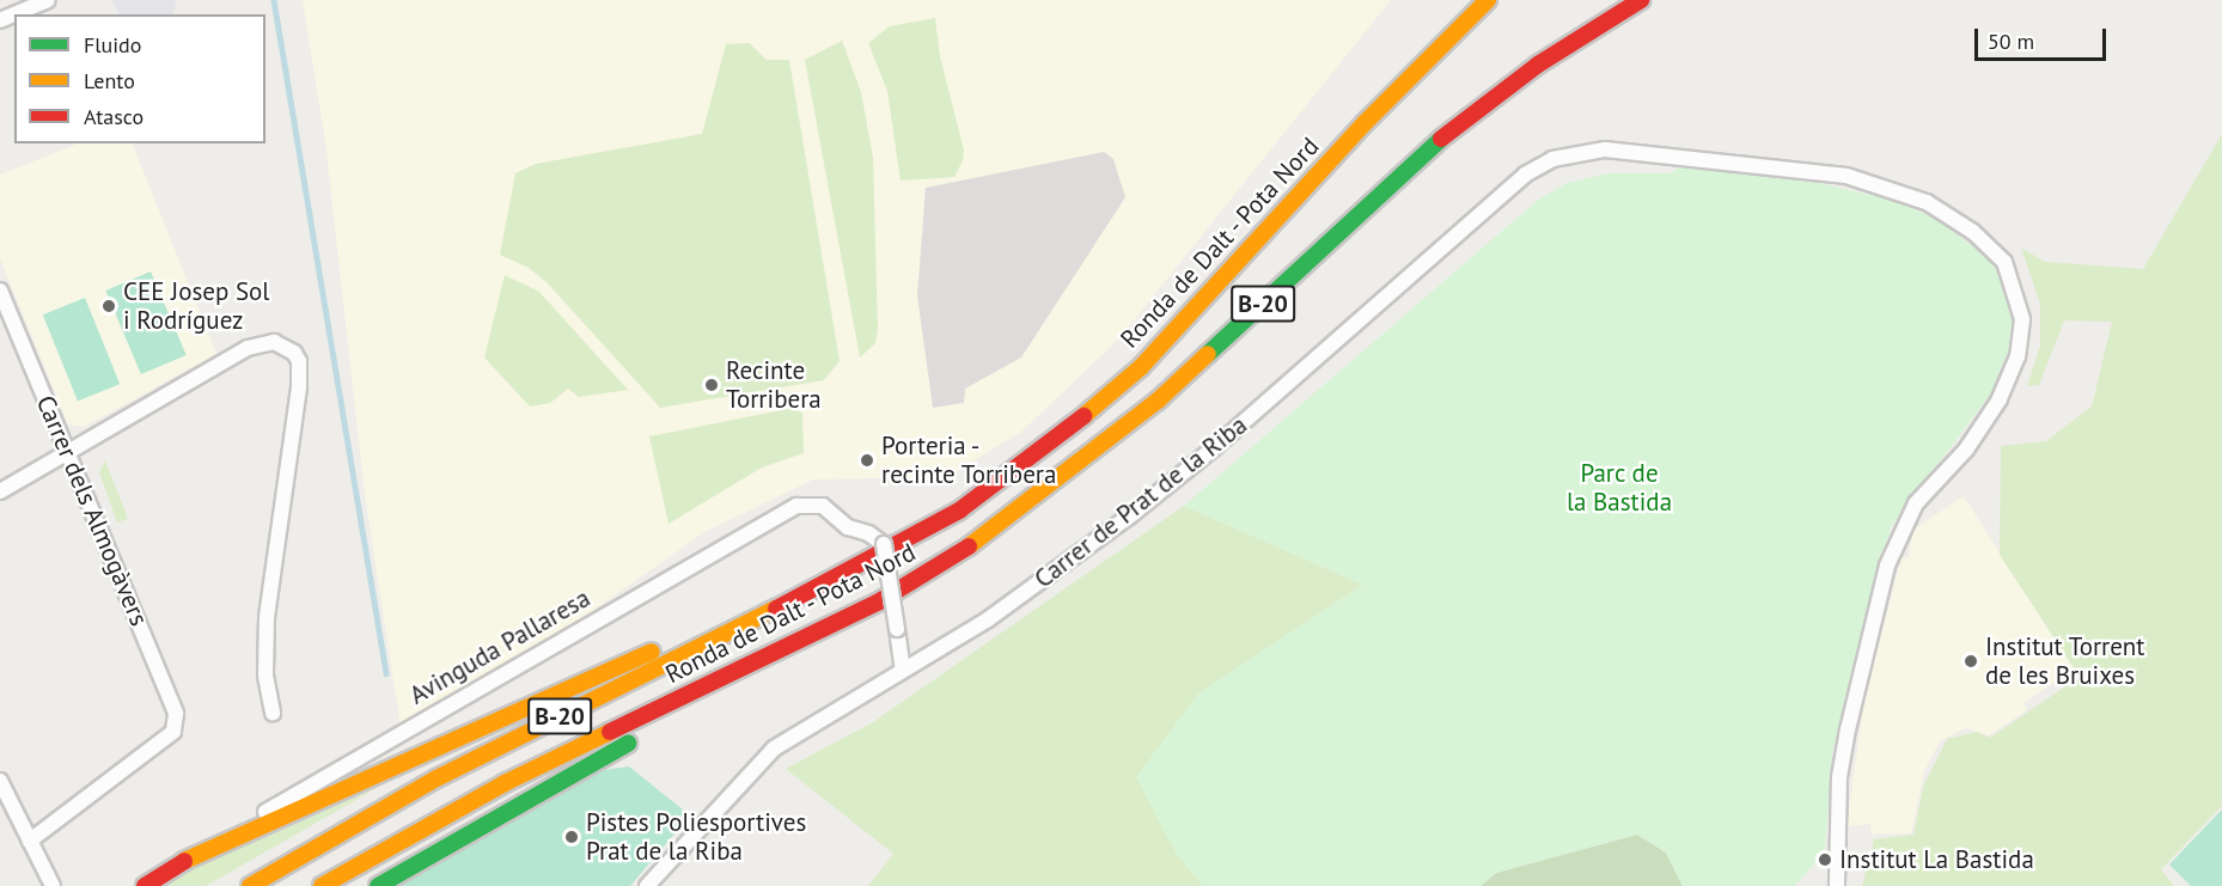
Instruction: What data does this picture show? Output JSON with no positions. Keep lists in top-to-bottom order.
{
  "streets": {
    "main road": ["Ronda de Dalt - Pota Nord", "B-20", "Avinguda Pallaresa"],
    "street": ["Carrer de Prat de la Riba", "Carrer dels Almogàvers"]
  },
  "crossings": [
    ["Ronda de Dalt - Pota Nord", "Avinguda Pallaresa"]
  ],
  "parks": ["Parc de la Bastida"],
  "places": [
    "CEE Josep Sol i Rodríguez",
    "Recinte Torribera",
    "Porteria - recinte Torribera",
    "Institut Torrent de les Bruixes",
    "Pistes Poliesportives Prat de la Riba",
    "Institut La Bastida"
  ],
  "legend": ["Fluido", "Lento", "Atasco"],
  "scale_bar": "50 m"
}
